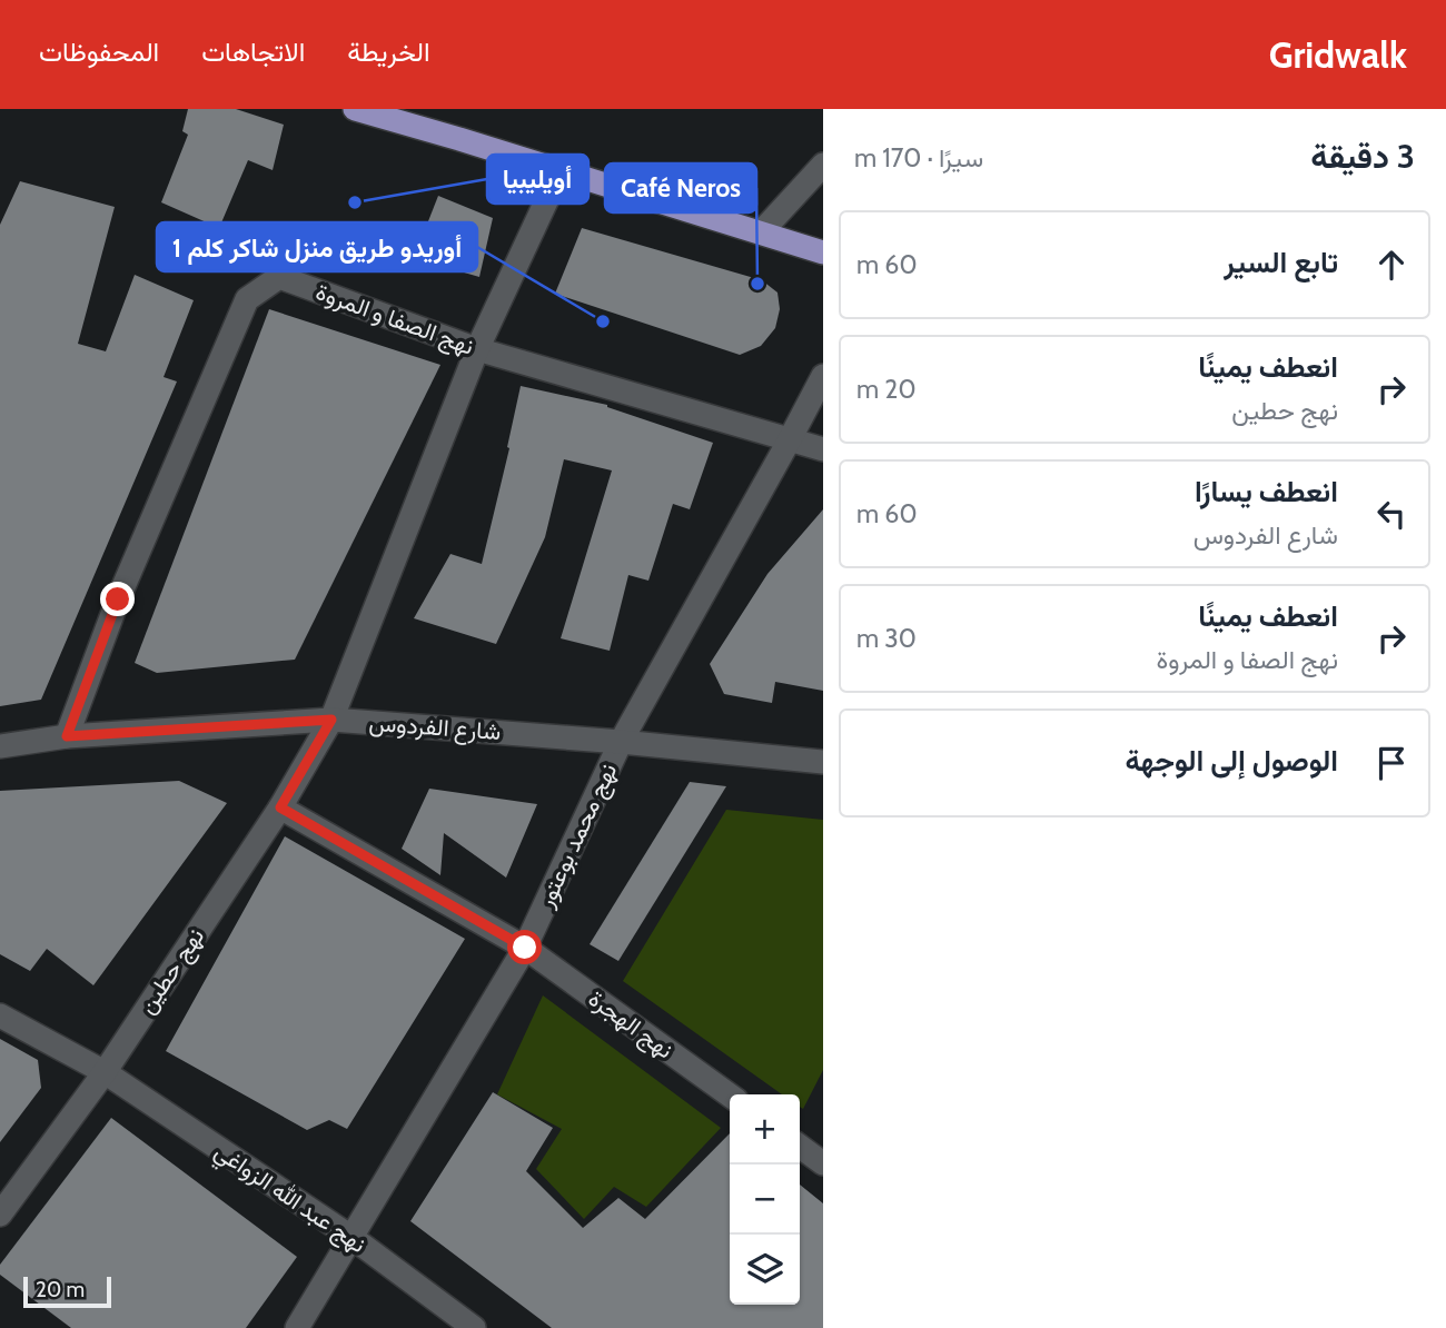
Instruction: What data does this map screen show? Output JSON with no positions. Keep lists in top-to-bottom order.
{
  "streets": {
    "street": [
      "نهج الصفا و المروة",
      "شارع الفردوس",
      "نهج محمد بوعتور",
      "نهج حطين",
      "نهج الهجرة",
      "نهج عبد الله الزواغي"
    ]
  },
  "crossings": [
    ["نهج الصفا و المروة", "شارع الفردوس"],
    ["نهج الصفا و المروة", "نهج محمد بوعتور"],
    ["نهج الصفا و المروة", "نهج حطين"],
    ["شارع الفردوس", "نهج محمد بوعتور"],
    ["شارع الفردوس", "نهج حطين"],
    ["نهج محمد بوعتور", "نهج الهجرة"],
    ["نهج محمد بوعتور", "نهج عبد الله الزواغي"],
    ["نهج حطين", "نهج الهجرة"],
    ["نهج حطين", "نهج عبد الله الزواغي"]
  ],
  "places": ["أويليبيا", "Café Neros", "أوريدو طريق منزل شاكر كلم 1"],
  "scale_bar": "20 m",
  "page": {
    "header": "Gridwalk",
    "nav": ["الخريطة", "الاتجاهات", "المحفوظات"],
    "heading": ["3 دقيقة", "سيرًا · 170 m"],
    "list": [
      ["تابع السير", "60 m"],
      ["انعطف يمينًا", "نهج حطين", "20 m"],
      ["انعطف يسارًا", "شارع الفردوس", "60 m"],
      ["انعطف يمينًا", "نهج الصفا و المروة", "30 m"],
      "الوصول إلى الوجهة"
    ],
    "map_buttons": ["+", "−"],
    "scale": "20 m"
  }
}
